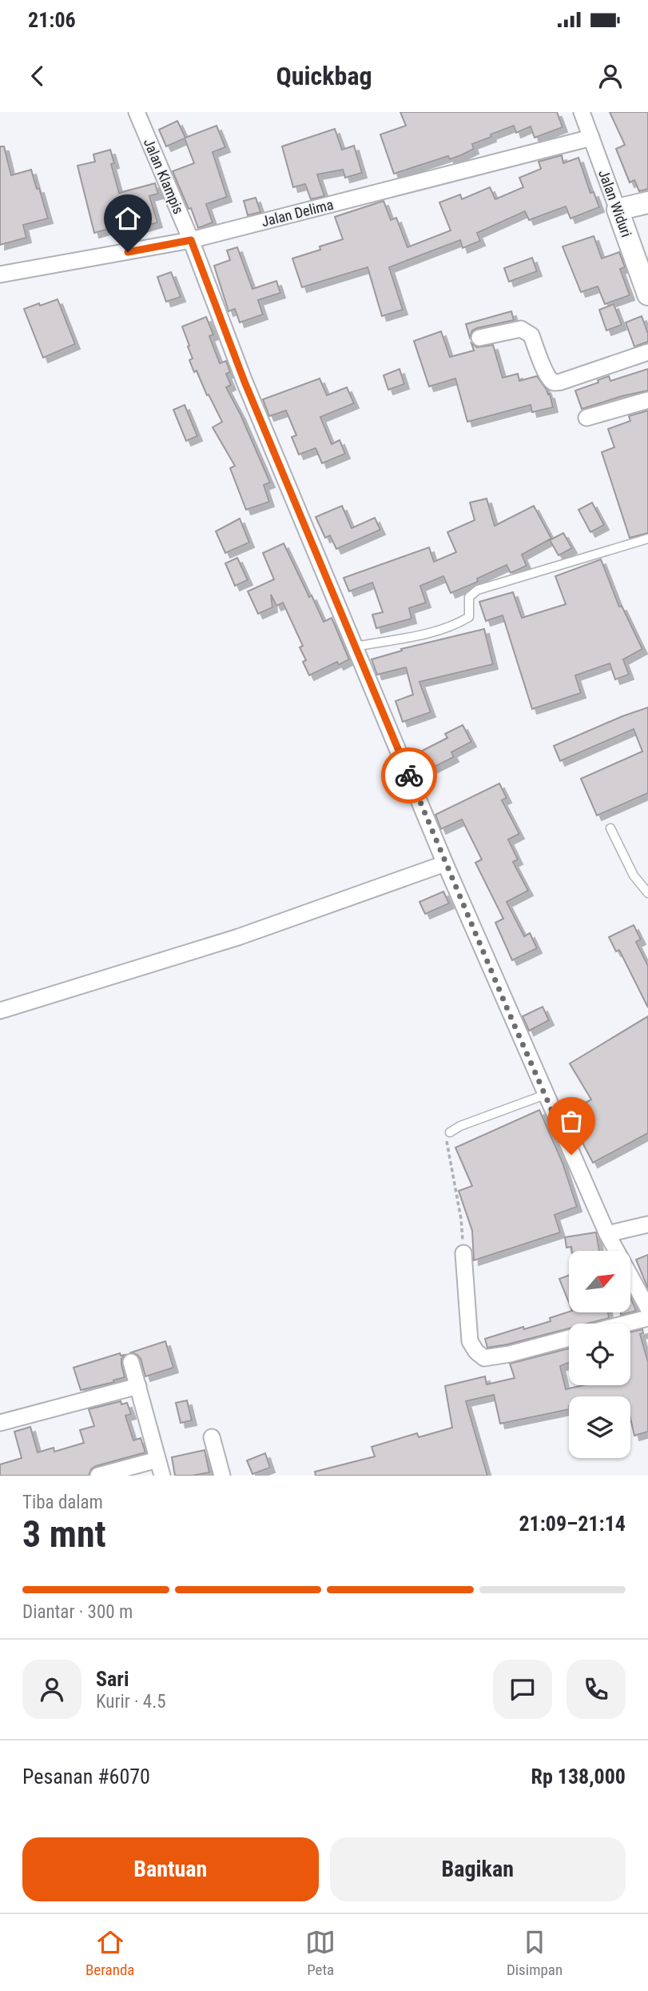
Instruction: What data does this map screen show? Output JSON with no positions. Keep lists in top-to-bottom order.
{
  "streets": {
    "main road": ["Jalan Widuri"],
    "street": ["Jalan Klampis", "Jalan Delima"]
  },
  "crossings": [
    ["Jalan Klampis", "Jalan Delima"],
    ["Jalan Widuri", "Jalan Delima"]
  ],
  "north": "top right",
  "page": {
    "status": "21:06",
    "header": "Quickbag",
    "heading": ["3 mnt", "Tiba dalam", "21:09–21:14"],
    "panel": [
      "Sari",
      "Kurir · 4.5",
      "Pesanan #6070",
      "Rp 138,000"
    ],
    "bar": "Diantar · 300 m",
    "buttons": ["Bantuan", "Bagikan"],
    "tabs": ["Beranda", "Peta", "Disimpan"]
  }
}
